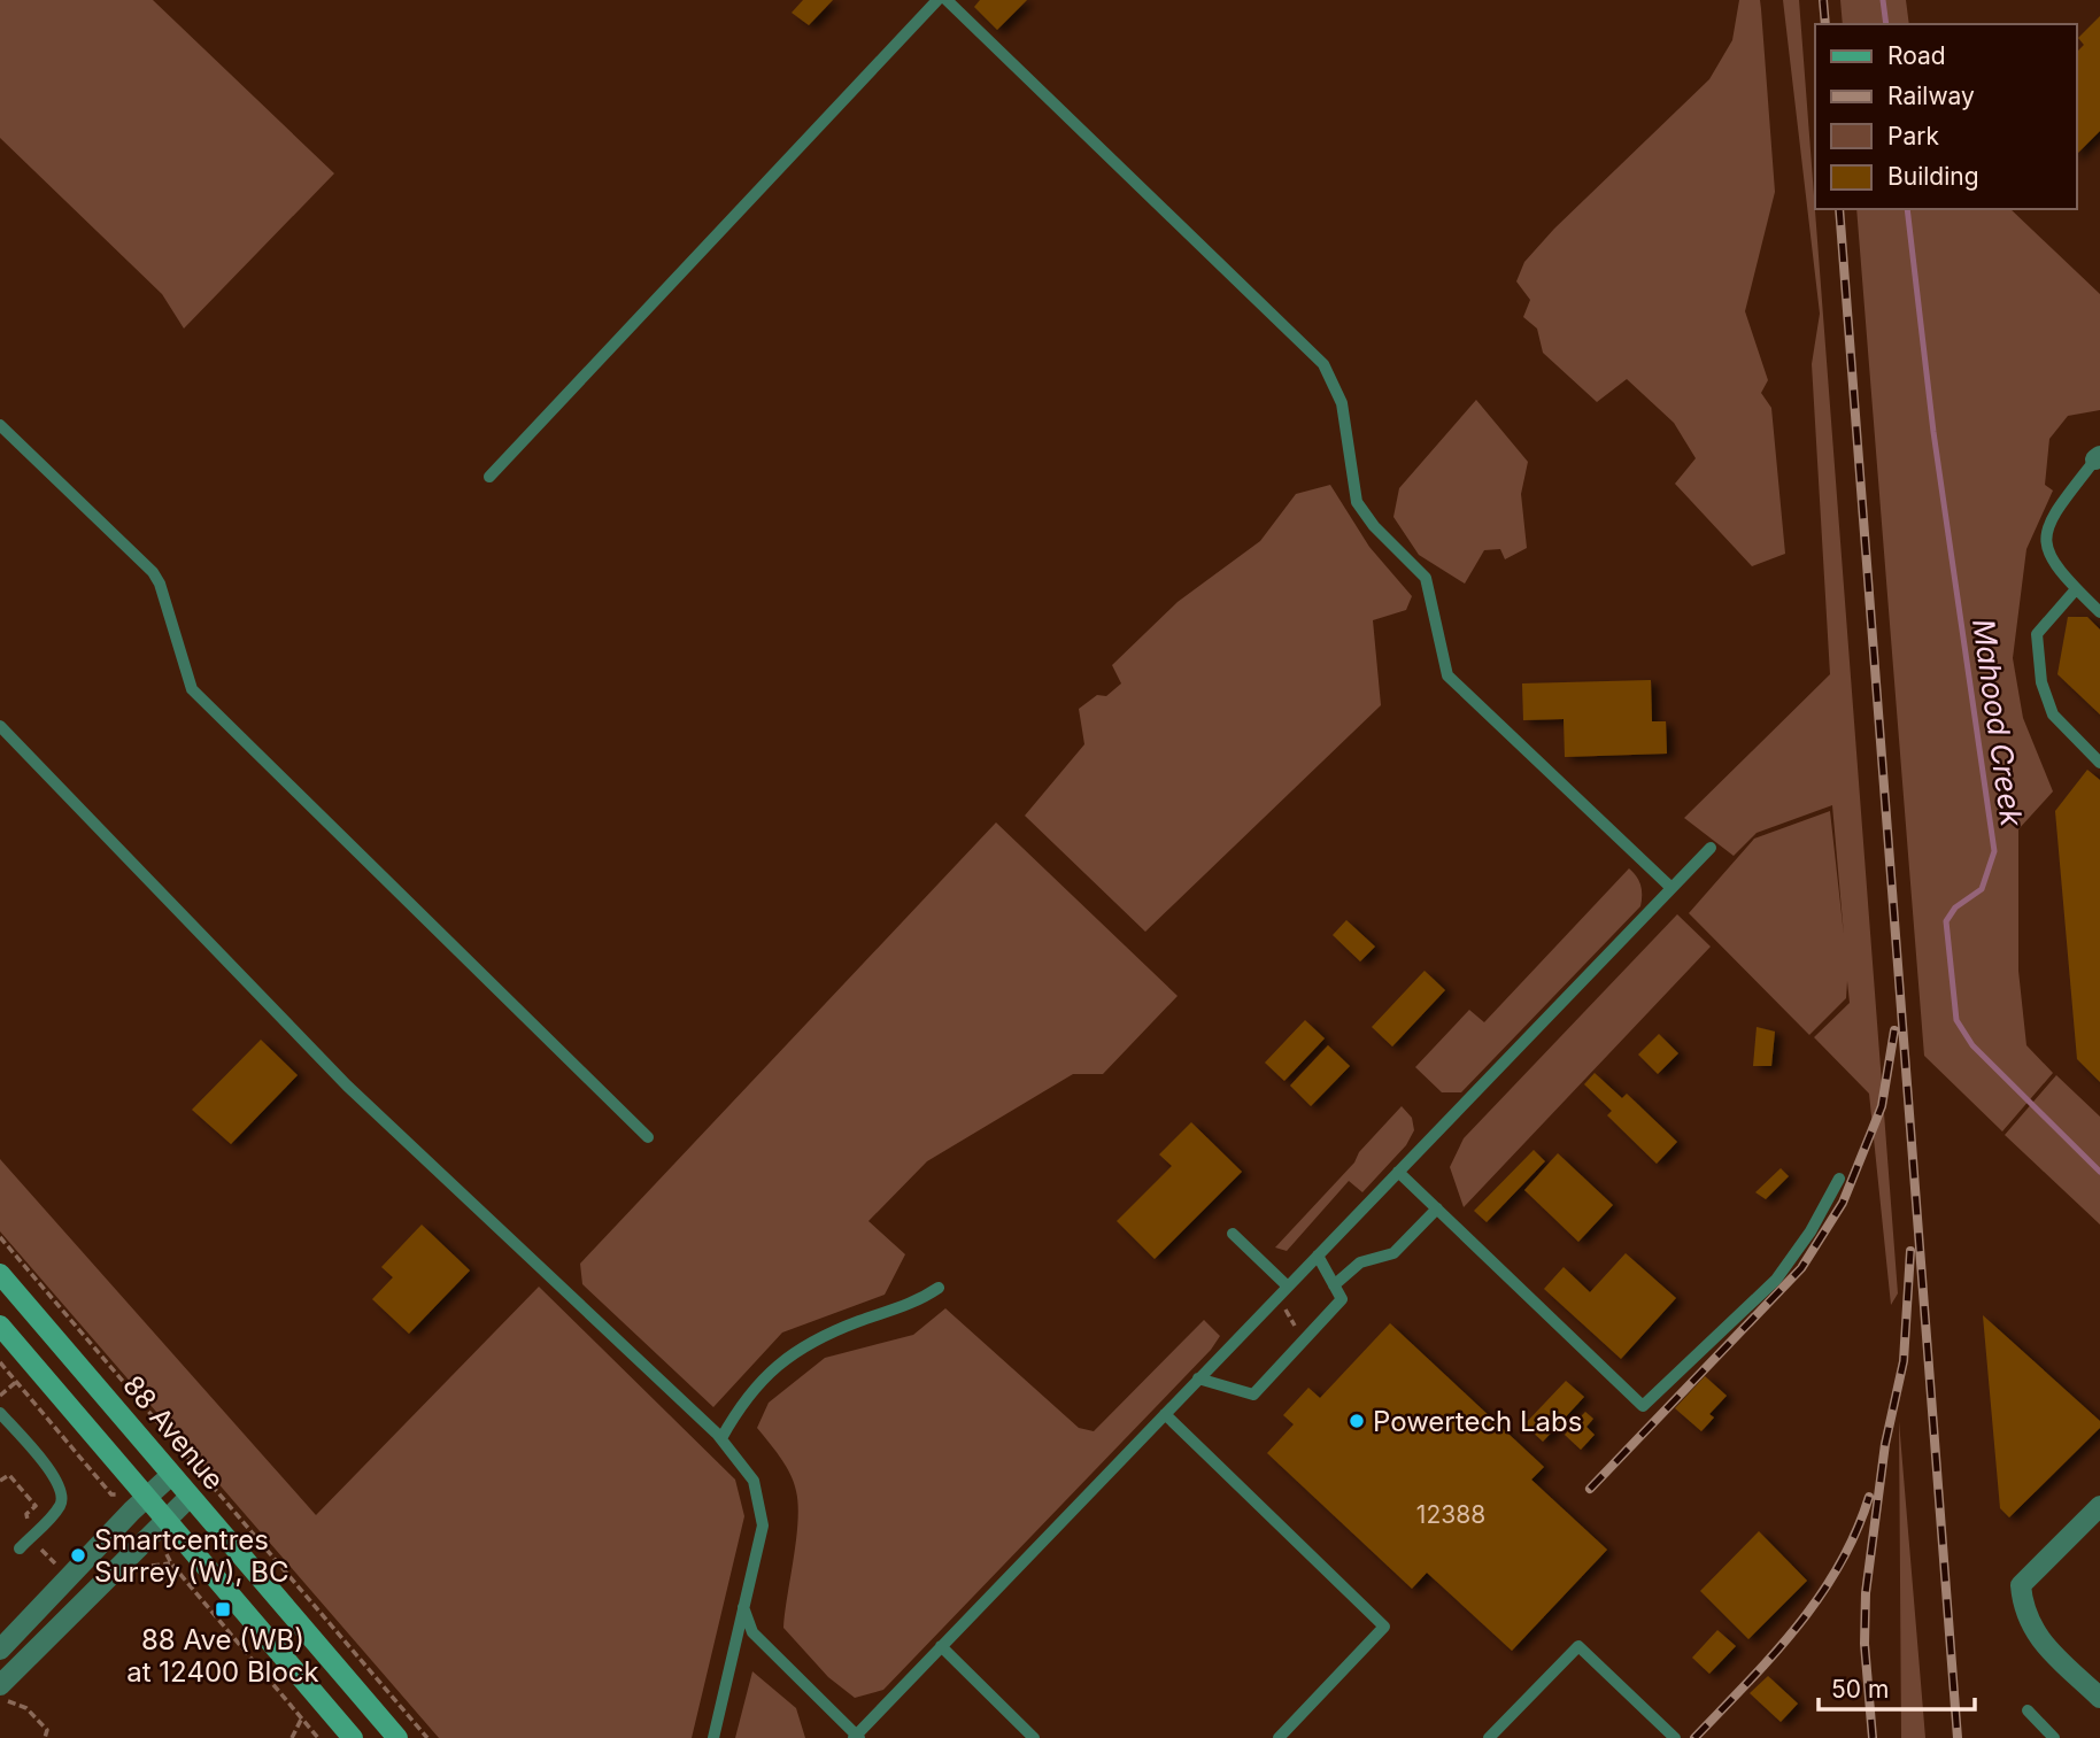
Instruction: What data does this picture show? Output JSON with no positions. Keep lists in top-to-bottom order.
{
  "streets": {
    "main road": ["88 Avenue"]
  },
  "water": ["Mahood Creek"],
  "places": {
    "other": ["Powertech Labs", "Smartcentres Surrey (W), BC"],
    "transit": ["88 Ave (WB) at 12400 Block"]
  },
  "house_numbers": ["12388"],
  "legend": [
    "Road",
    "Railway",
    "Park",
    "Building"
  ],
  "scale_bar": "50 m"
}
